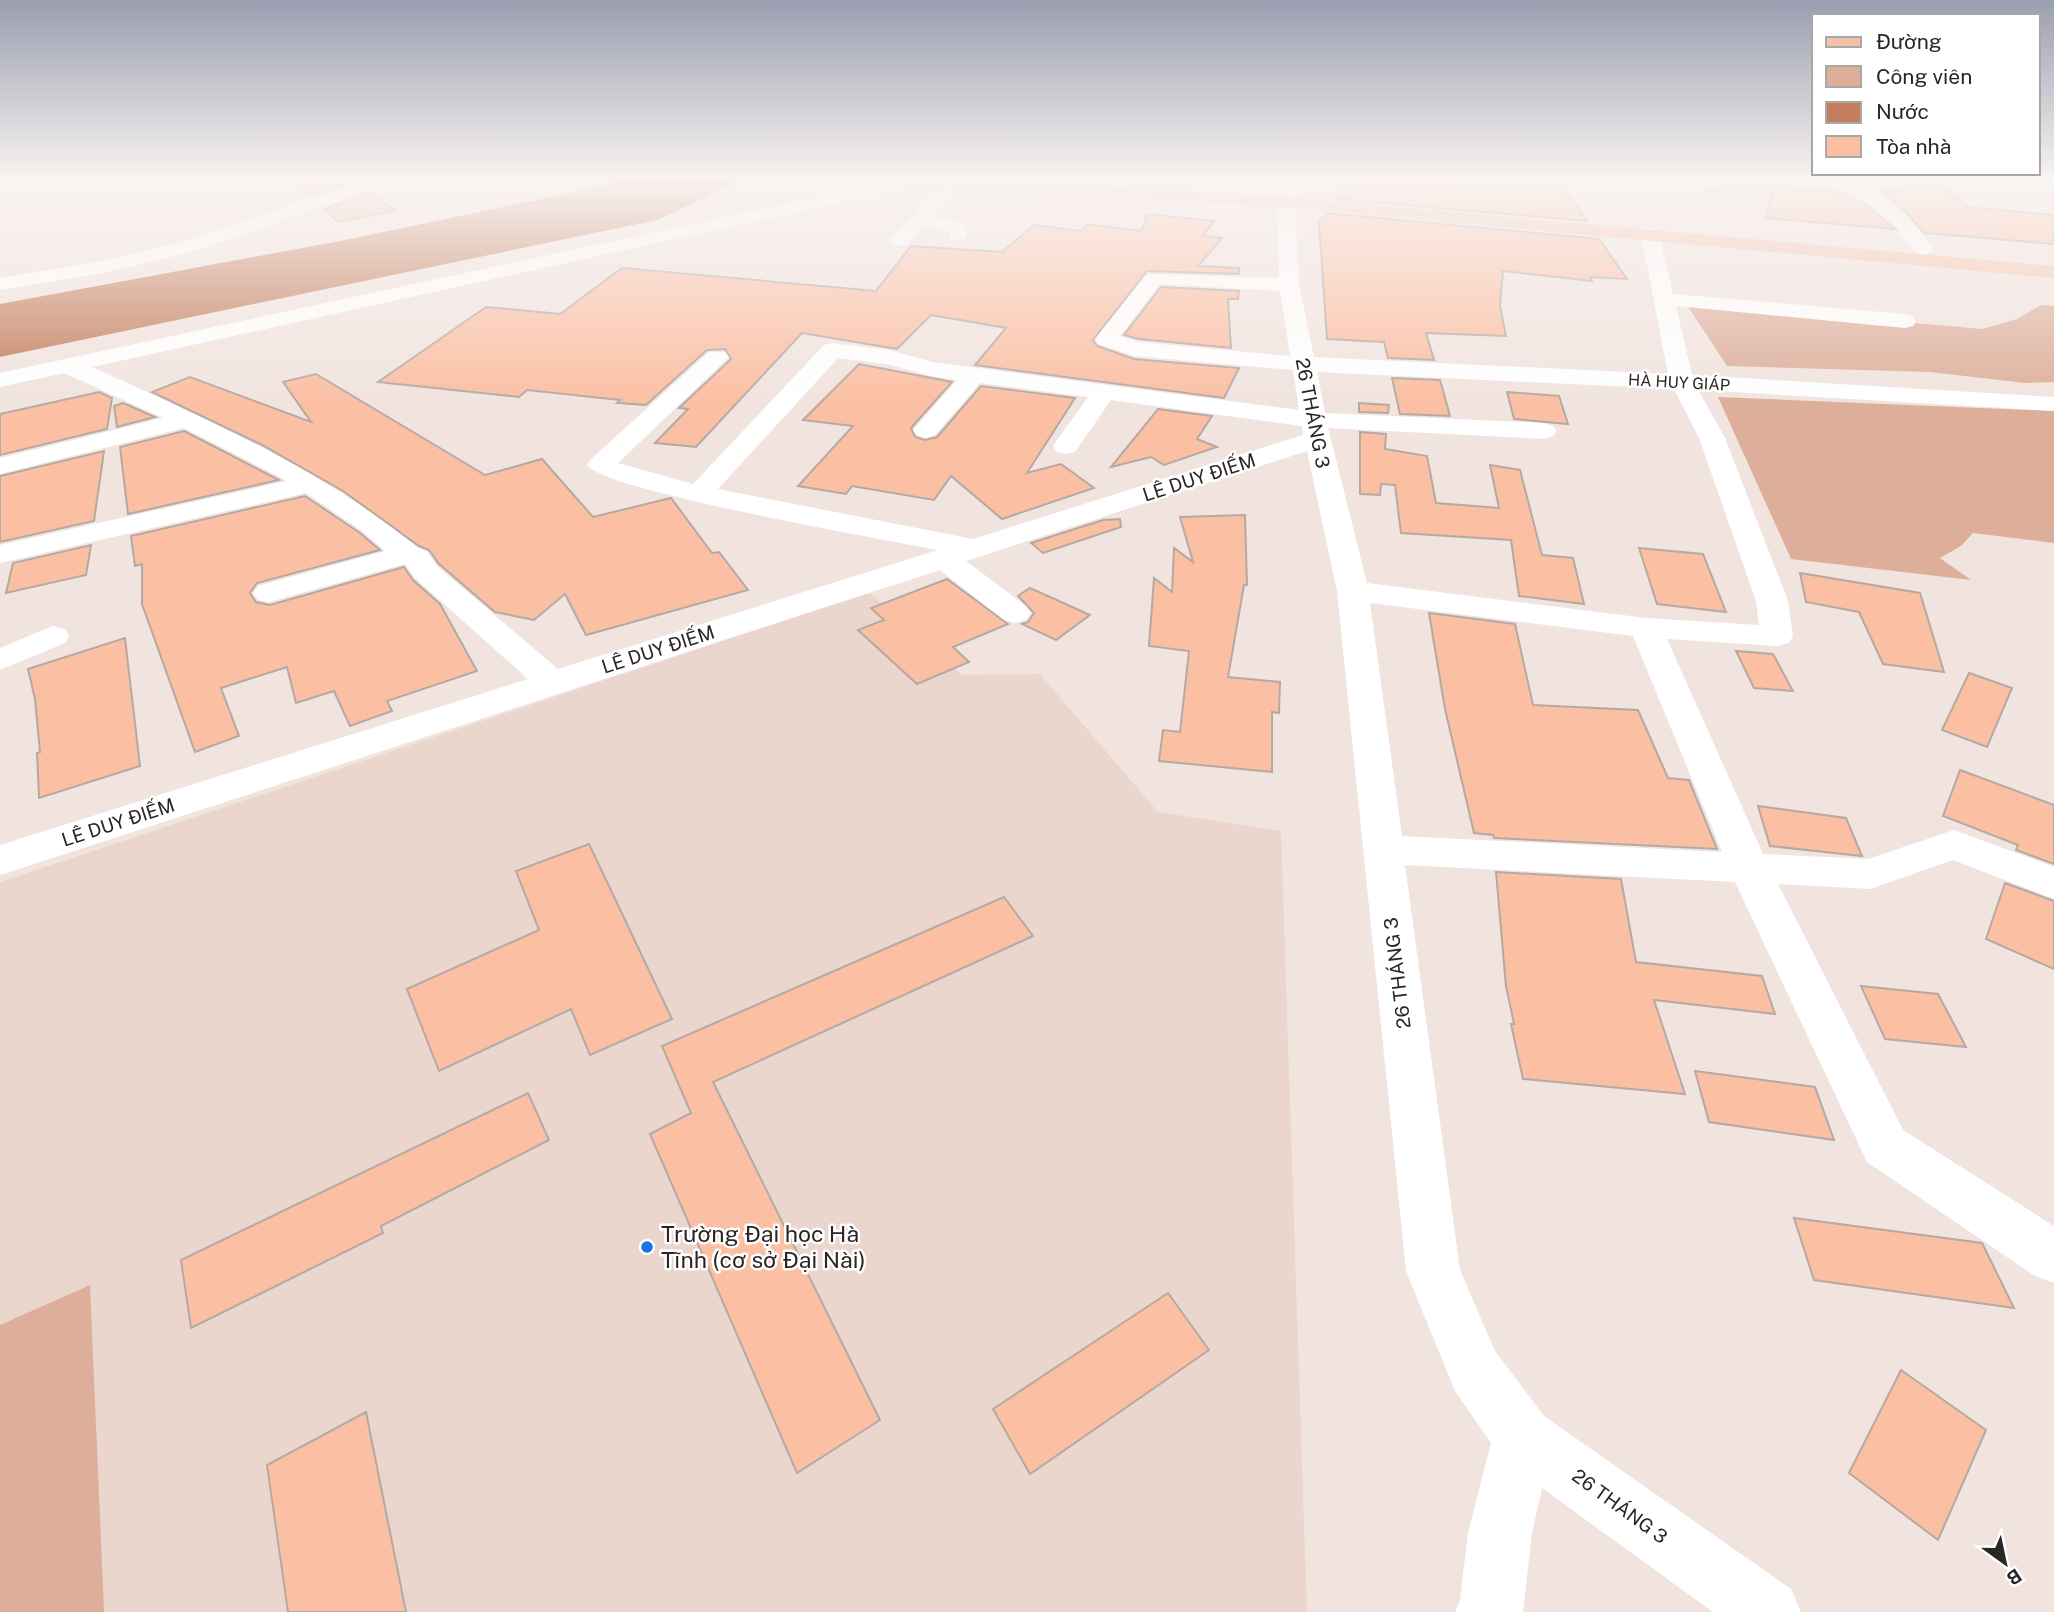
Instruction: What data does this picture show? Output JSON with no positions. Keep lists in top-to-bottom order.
{
  "streets": {
    "street": ["HÀ HUY GIÁP", "26 THÁNG 3", "LÊ DUY ĐIẾM"]
  },
  "crossings": [
    ["HÀ HUY GIÁP", "26 THÁNG 3"],
    ["26 THÁNG 3", "LÊ DUY ĐIẾM"]
  ],
  "places": ["Trường Đại học Hà Tĩnh (cơ sở Đại Nài)"],
  "legend": [
    "Đường",
    "Công viên",
    "Nước",
    "Tòa nhà"
  ],
  "north": "bottom right"
}
